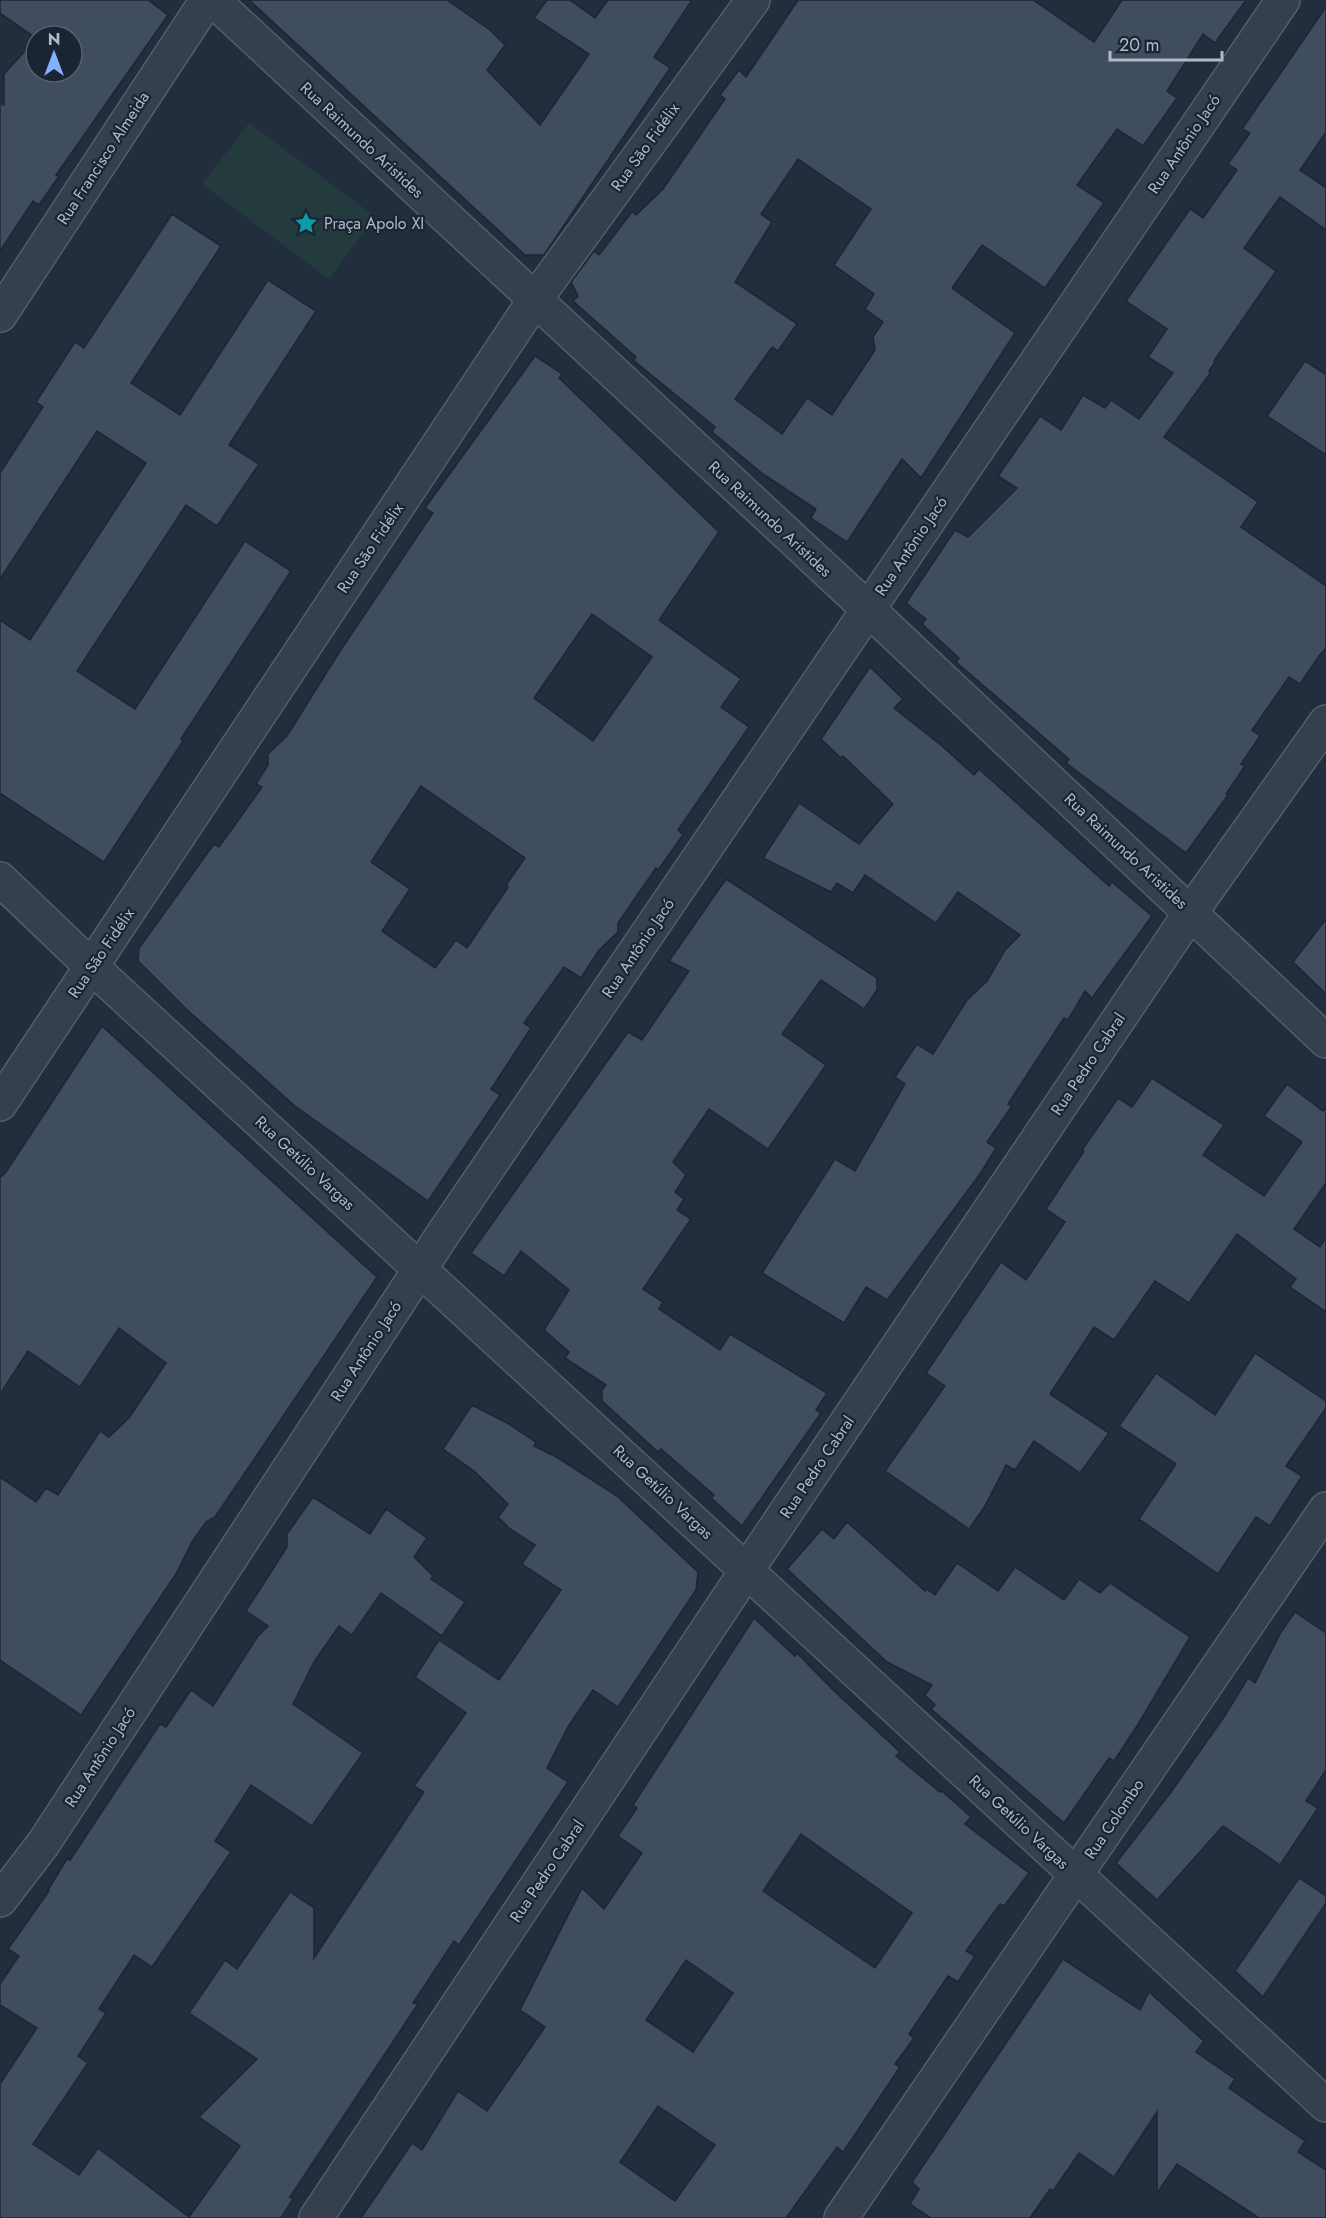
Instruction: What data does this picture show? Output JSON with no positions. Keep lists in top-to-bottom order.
{
  "streets": {
    "street": [
      "Rua Raimundo Aristides",
      "Rua Antônio Jacó",
      "Rua São Fidélix",
      "Rua Francisco Almeida",
      "Rua Pedro Cabral",
      "Rua Getúlio Vargas",
      "Rua Colombo"
    ]
  },
  "crossings": [
    ["Rua Raimundo Aristides", "Rua Antônio Jacó"],
    ["Rua Raimundo Aristides", "Rua São Fidélix"],
    ["Rua Raimundo Aristides", "Rua Pedro Cabral"],
    ["Rua Antônio Jacó", "Rua Getúlio Vargas"],
    ["Rua São Fidélix", "Rua Getúlio Vargas"],
    ["Rua Pedro Cabral", "Rua Getúlio Vargas"],
    ["Rua Getúlio Vargas", "Rua Colombo"]
  ],
  "places": {
    "place": ["Praça Apolo XI"]
  },
  "scale_bar": "20 m",
  "north": "top"
}
